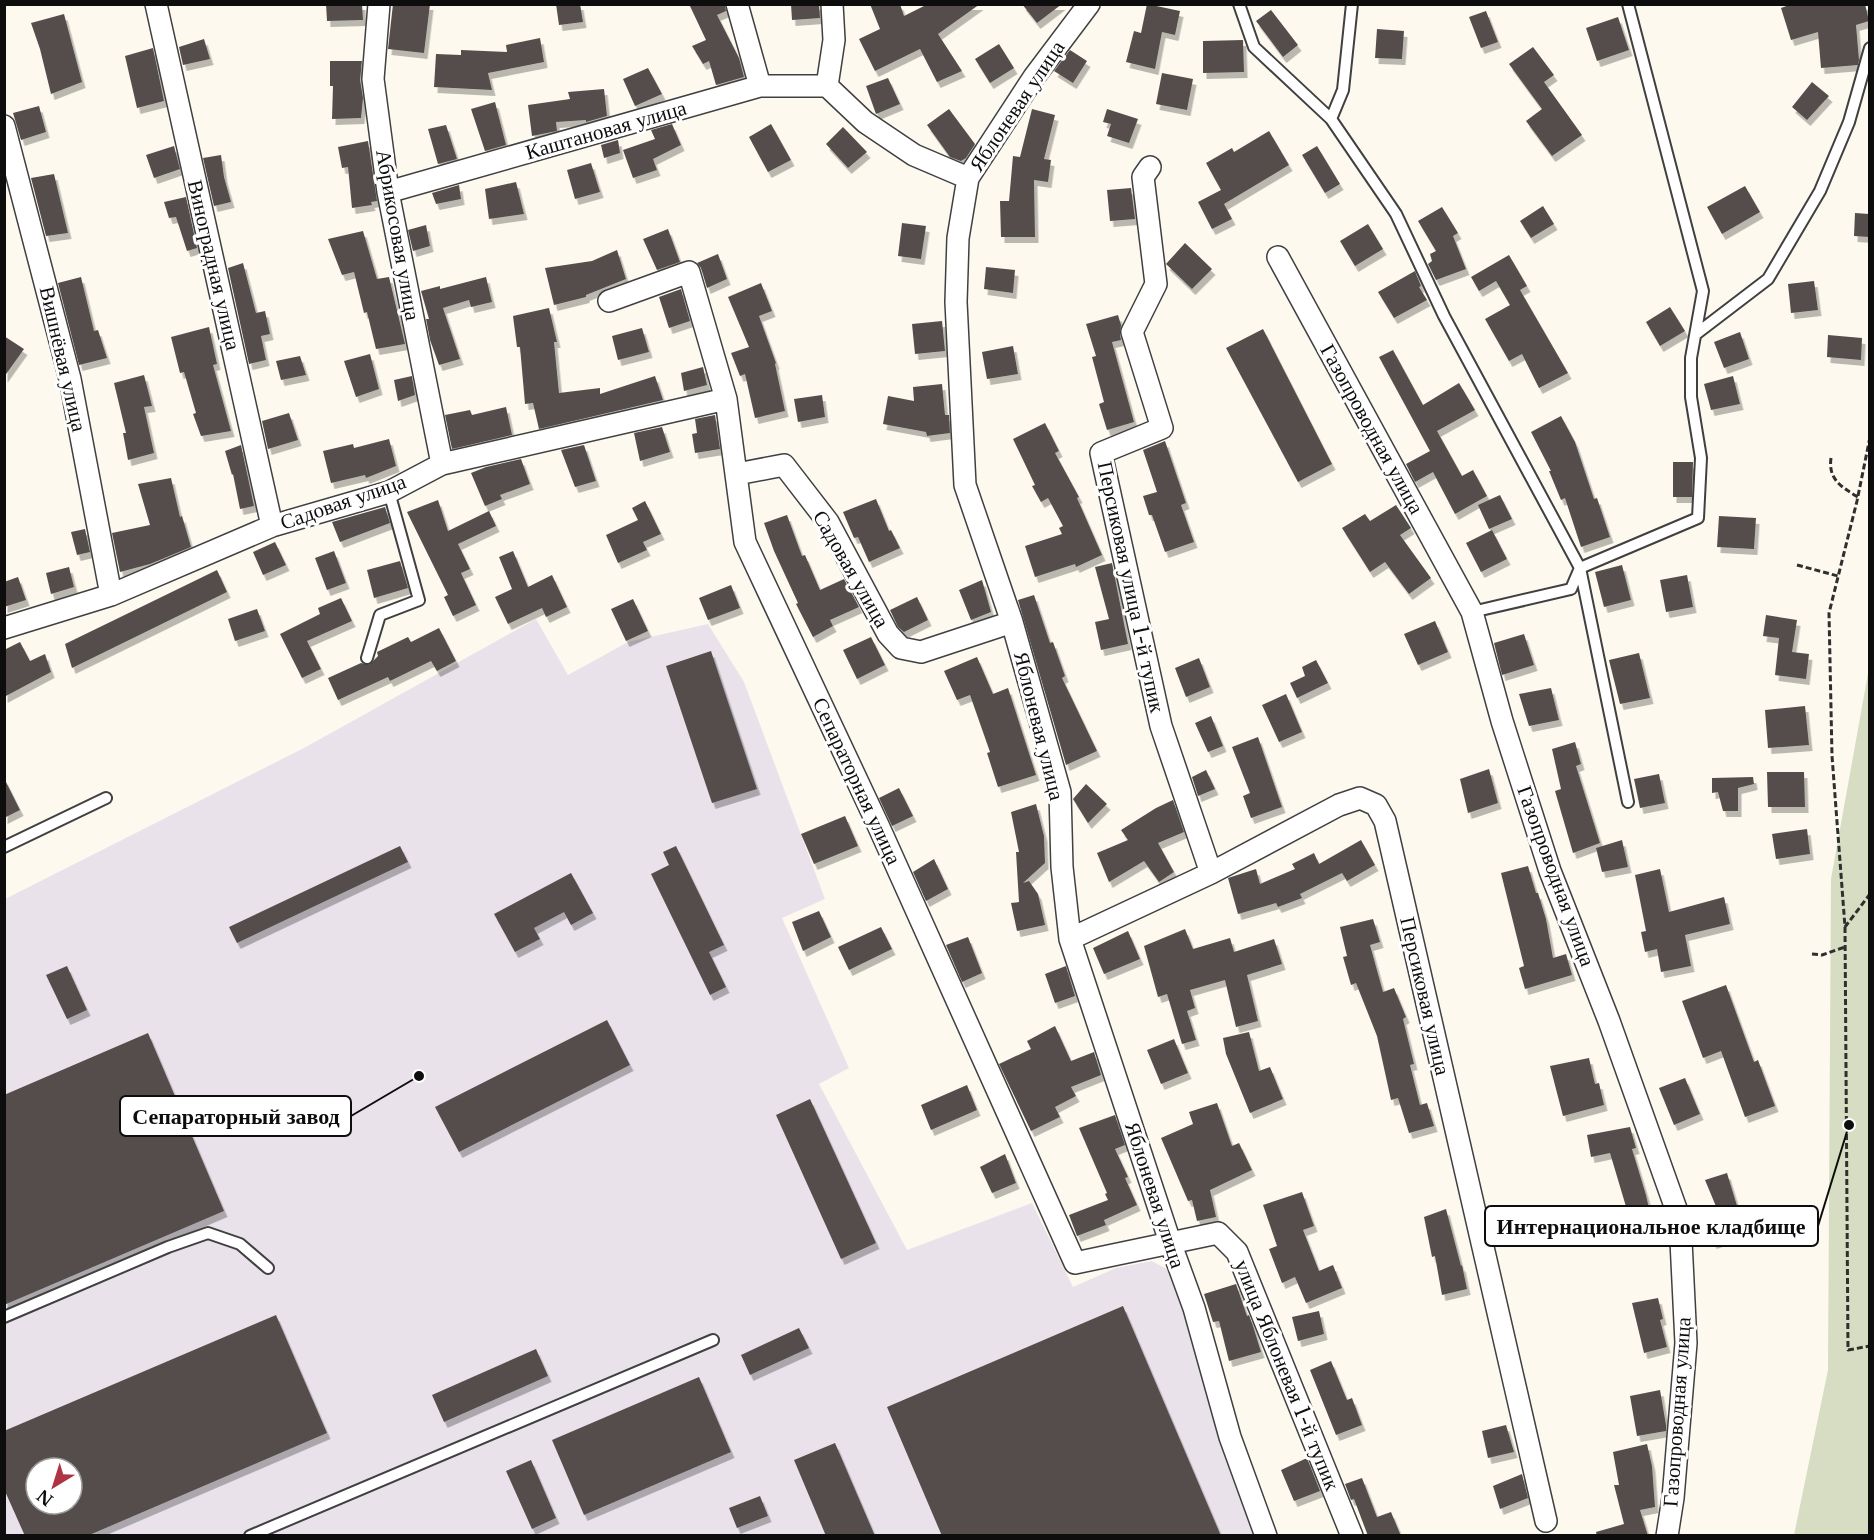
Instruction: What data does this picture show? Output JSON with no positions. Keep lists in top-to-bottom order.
{
  "streets": {
    "street": [
      "Яблоневая улица",
      "Каштановая улица",
      "Абрикосовая улица",
      "Виноградная улица",
      "Вишнёвая улица",
      "Газопроводная улица",
      "Садовая улица",
      "Персиковая улица 1-й тупик",
      "Сепараторная улица",
      "Персиковая улица",
      "улица Яблоневая 1-й тупик"
    ]
  },
  "crossings": [
    ["Яблоневая улица", "Садовая улица"],
    ["Яблоневая улица", "Сепараторная улица"],
    ["Яблоневая улица", "Персиковая улица"],
    ["Яблоневая улица", "улица Яблоневая 1-й тупик"],
    ["Каштановая улица", "Абрикосовая улица"],
    ["Абрикосовая улица", "Садовая улица"],
    ["Виноградная улица", "Садовая улица"],
    ["Вишнёвая улица", "Садовая улица"],
    ["Садовая улица", "Сепараторная улица"],
    ["Персиковая улица 1-й тупик", "Персиковая улица"],
    ["Сепараторная улица", "улица Яблоневая 1-й тупик"]
  ],
  "places": ["Сепараторный завод", "Интернациональное кладбище"],
  "north": "bottom left"
}
